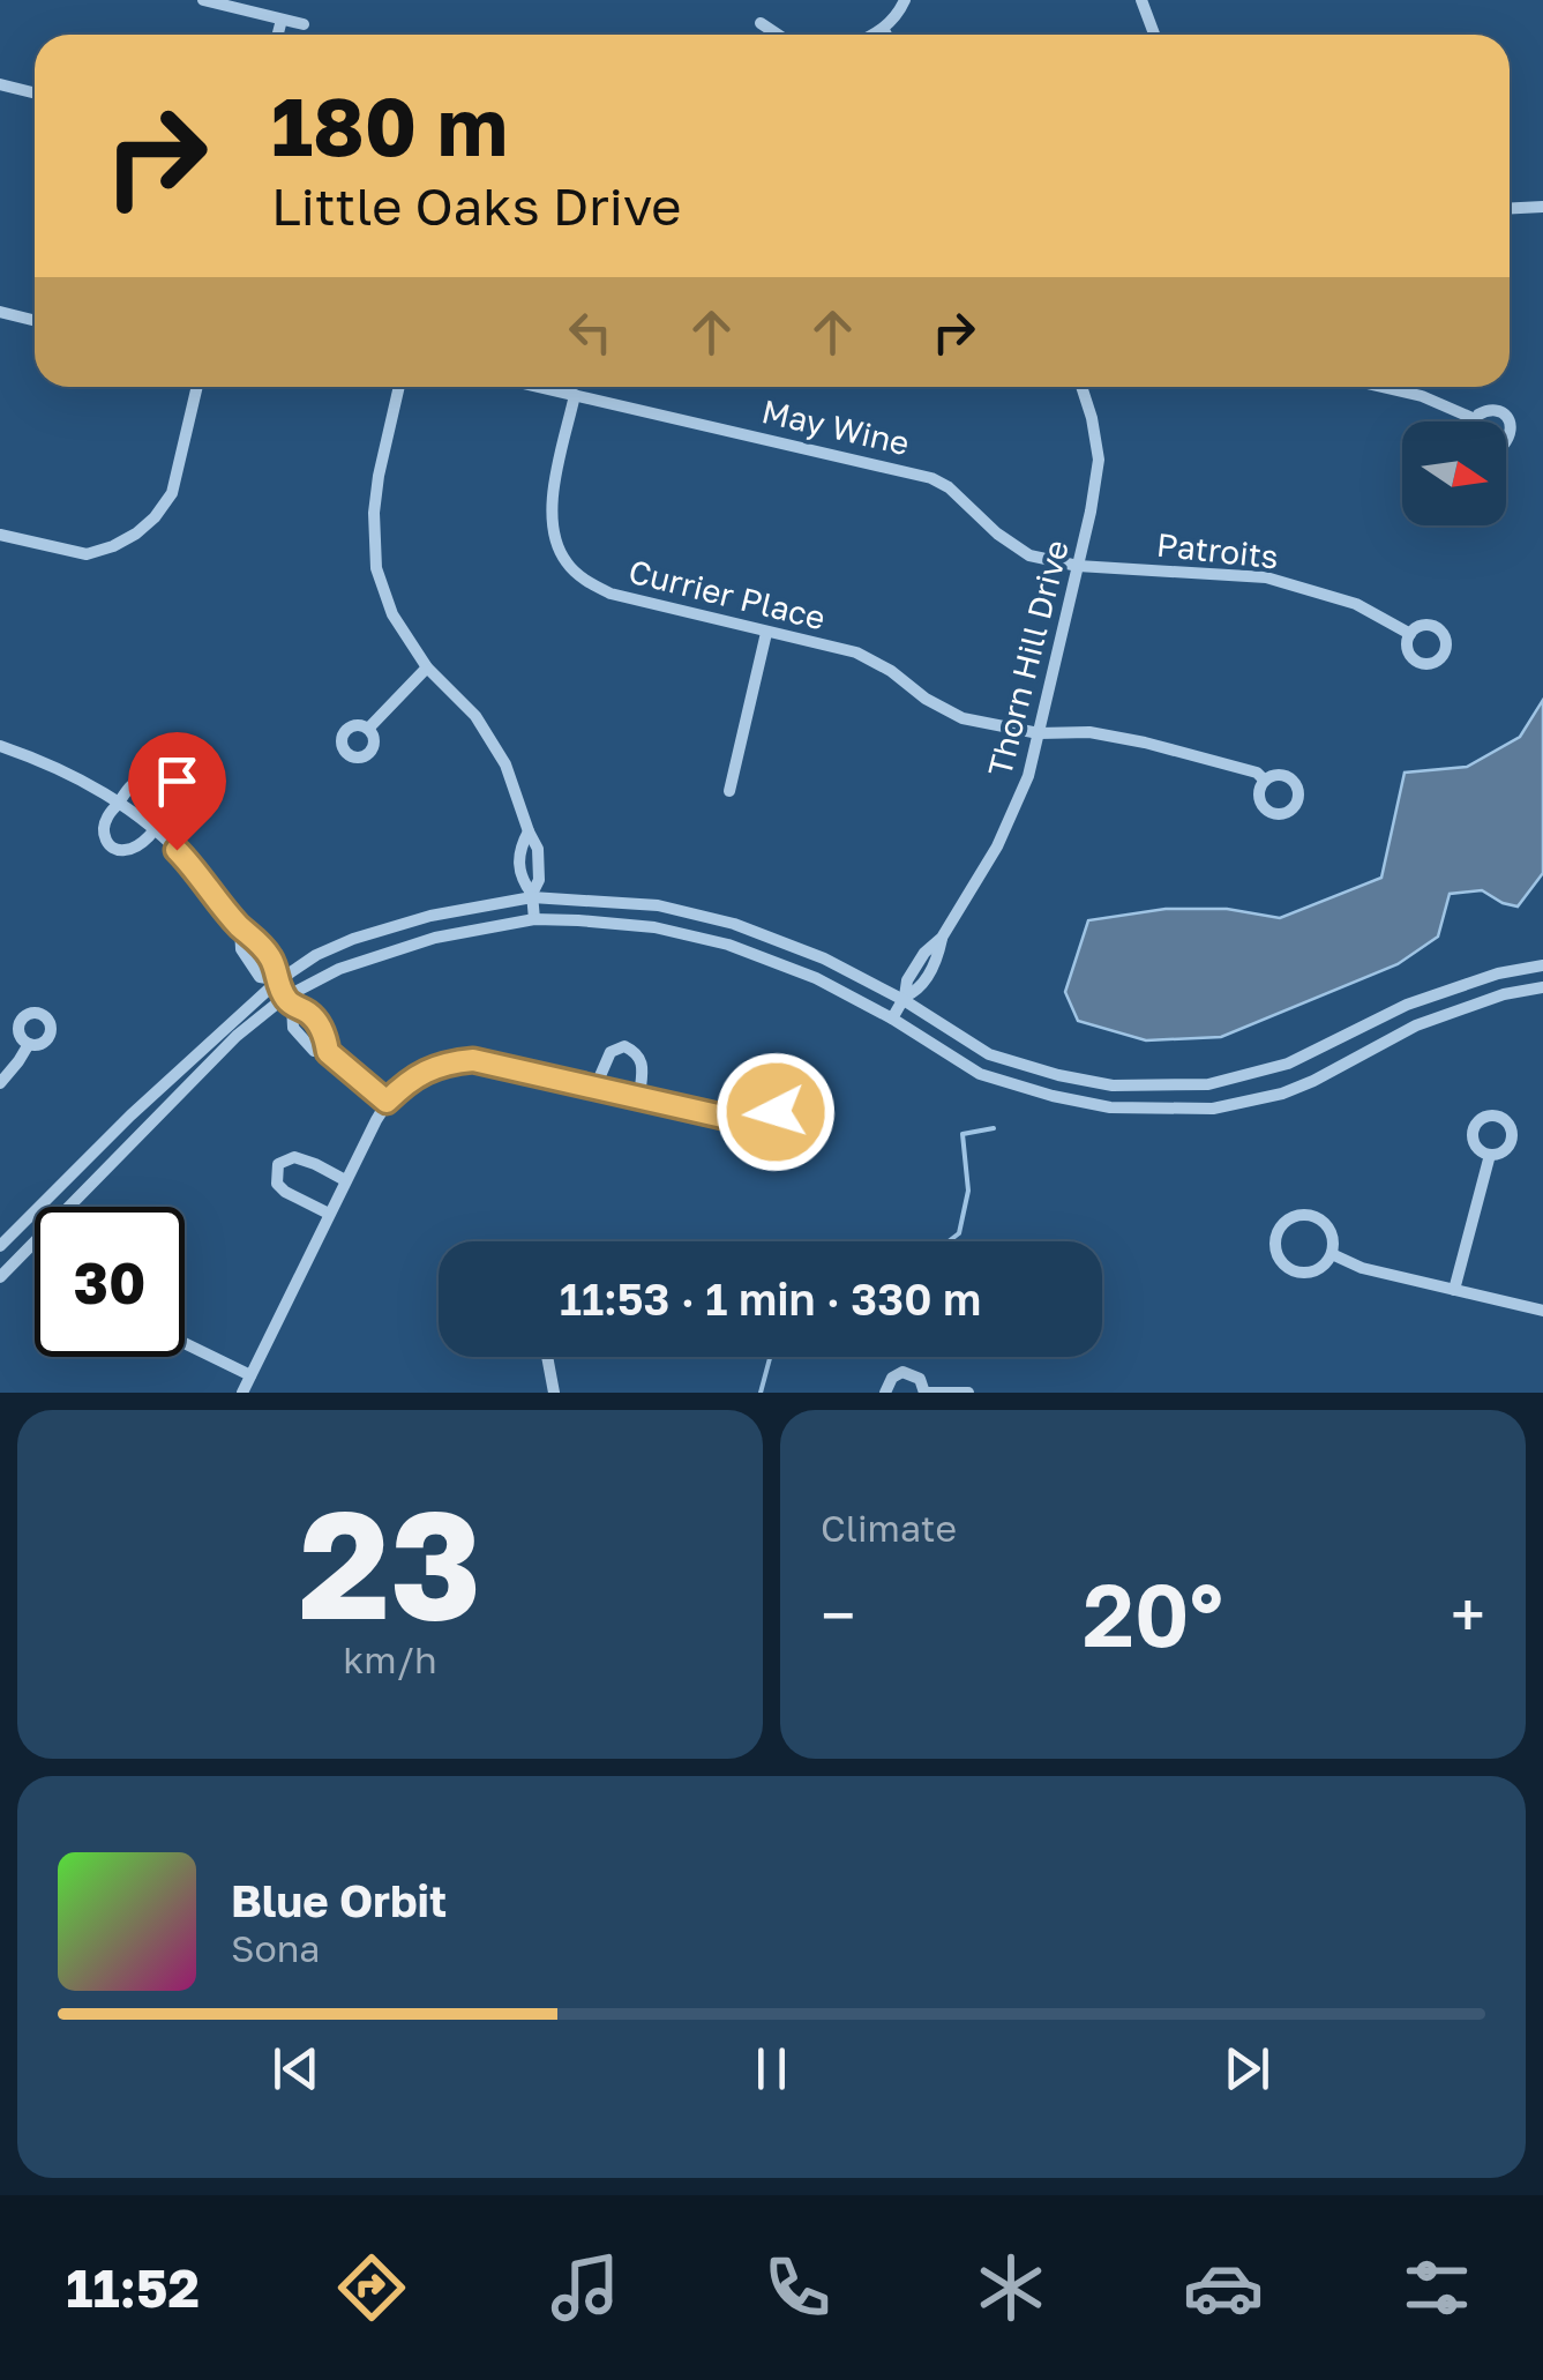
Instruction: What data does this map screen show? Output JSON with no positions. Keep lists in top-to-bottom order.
{
  "streets": {
    "street": [
      "May Wine",
      "Patroits",
      "Currier Place",
      "Thorn Hill Drive"
    ]
  },
  "crossings": [
    ["May Wine", "Patroits"],
    ["May Wine", "Currier Place"],
    ["May Wine", "Thorn Hill Drive"],
    ["Patroits", "Thorn Hill Drive"],
    ["Currier Place", "Thorn Hill Drive"]
  ],
  "north": "right",
  "page": {
    "turn": ["180 m", "Little Oaks Drive"],
    "limit": "30",
    "trip": "11:53 · 1 min · 330 m",
    "tile": [
      ["23", "km/h"],
      "Climate"
    ],
    "heat": ["−", "20°", "+"],
    "song": ["Blue Orbit", "Sona"],
    "tabs": "11:52"
  }
}
